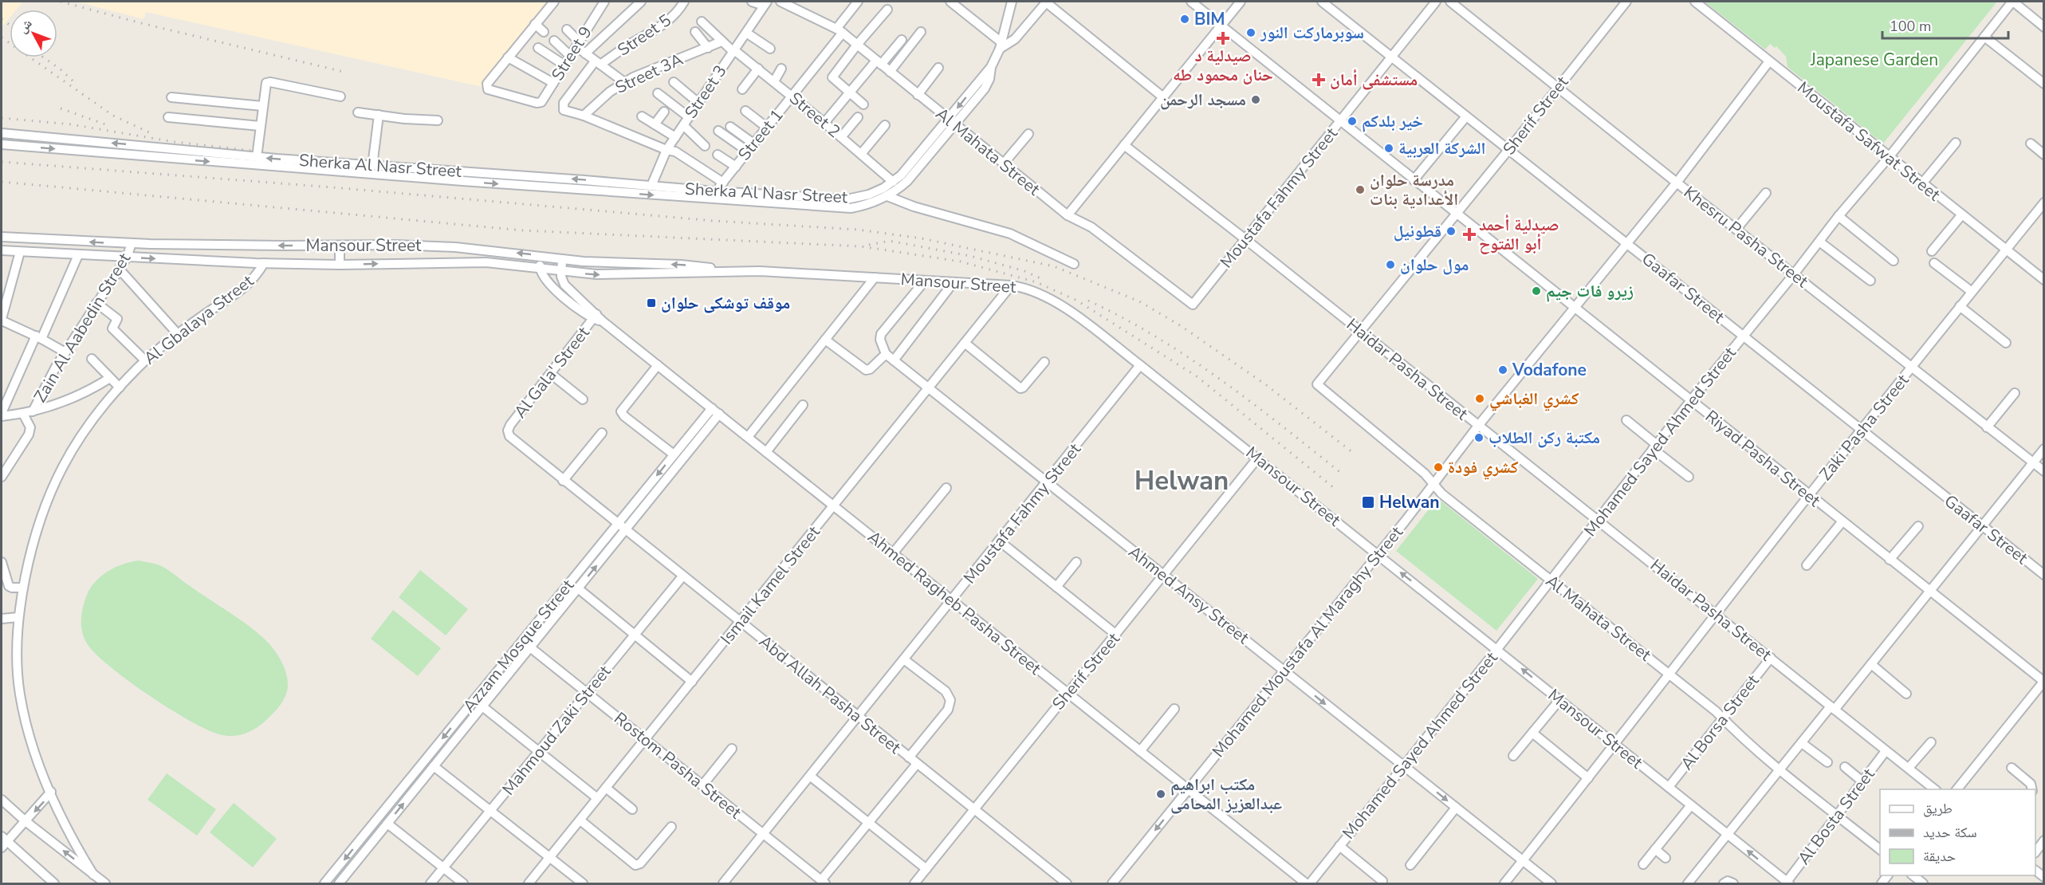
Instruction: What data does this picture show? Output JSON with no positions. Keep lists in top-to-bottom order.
{
  "streets": {
    "street": [
      "Street 5",
      "Street 9",
      "Street 3A",
      "Street 3",
      "Street 2",
      "Sherif Street",
      "Street 1",
      "Moustafa Safwat Street",
      "Al Mahata Street",
      "Sherka Al Nasr Street",
      "Moustafa Fahmy Street",
      "Khesru Pasha Street",
      "Mansour Street",
      "Gaafar Street",
      "Al Gbalaya Street",
      "Zain Al Aabedin Street",
      "Haidar Pasha Street",
      "Al Gala' Street",
      "Zaki Pasha Street",
      "Mohamed Sayed Ahmed Street",
      "Riyad Pasha Street",
      "Ismail Kamel Street",
      "Ahmed Ansy Street",
      "Ahmed Ragheb Pasha Street",
      "Mohamed Moustafa Al Maraghy Street",
      "Azzam Mosque Street",
      "Abd Allah Pasha Street",
      "Al Borsa Street",
      "Mahmoud Zaki Street",
      "Rostom Pasha Street",
      "Al Bosta Street"
    ]
  },
  "crossings": [
    ["Street 5", "Street 3A"],
    ["Street 3A", "Street 2"],
    ["Street 3", "Street 2"],
    ["Street 3", "Sherka Al Nasr Street"],
    ["Street 2", "Street 1"],
    ["Street 2", "Sherka Al Nasr Street"],
    ["Sherif Street", "Al Mahata Street"],
    ["Sherif Street", "Khesru Pasha Street"],
    ["Sherif Street", "Mansour Street"],
    ["Sherif Street", "Gaafar Street"],
    ["Sherif Street", "Haidar Pasha Street"],
    ["Sherif Street", "Riyad Pasha Street"],
    ["Sherif Street", "Ahmed Ansy Street"],
    ["Sherif Street", "Ahmed Ragheb Pasha Street"],
    ["Sherif Street", "Abd Allah Pasha Street"],
    ["Street 1", "Al Mahata Street"],
    ["Street 1", "Sherka Al Nasr Street"],
    ["Moustafa Safwat Street", "Zaki Pasha Street"],
    ["Moustafa Safwat Street", "Mohamed Sayed Ahmed Street"],
    ["Moustafa Safwat Street", "Mohamed Moustafa Al Maraghy Street"],
    ["Al Mahata Street", "Sherka Al Nasr Street"],
    ["Al Mahata Street", "Moustafa Fahmy Street"],
    ["Al Mahata Street", "Zaki Pasha Street"],
    ["Al Mahata Street", "Mohamed Sayed Ahmed Street"],
    ["Al Mahata Street", "Mohamed Moustafa Al Maraghy Street"],
    ["Al Mahata Street", "Al Borsa Street"],
    ["Al Mahata Street", "Al Bosta Street"],
    ["Moustafa Fahmy Street", "Mansour Street"],
    ["Moustafa Fahmy Street", "Gaafar Street"],
    ["Moustafa Fahmy Street", "Haidar Pasha Street"],
    ["Moustafa Fahmy Street", "Riyad Pasha Street"],
    ["Moustafa Fahmy Street", "Ahmed Ansy Street"],
    ["Moustafa Fahmy Street", "Ahmed Ragheb Pasha Street"],
    ["Moustafa Fahmy Street", "Abd Allah Pasha Street"],
    ["Moustafa Fahmy Street", "Rostom Pasha Street"],
    ["Khesru Pasha Street", "Zaki Pasha Street"],
    ["Khesru Pasha Street", "Mohamed Sayed Ahmed Street"],
    ["Khesru Pasha Street", "Mohamed Moustafa Al Maraghy Street"],
    ["Mansour Street", "Al Gbalaya Street"],
    ["Mansour Street", "Zain Al Aabedin Street"],
    ["Mansour Street", "Zaki Pasha Street"],
    ["Mansour Street", "Mohamed Sayed Ahmed Street"],
    ["Mansour Street", "Ismail Kamel Street"],
    ["Mansour Street", "Ahmed Ragheb Pasha Street"],
    ["Mansour Street", "Mohamed Moustafa Al Maraghy Street"],
    ["Mansour Street", "Al Borsa Street"],
    ["Mansour Street", "Al Bosta Street"],
    ["Gaafar Street", "Zaki Pasha Street"],
    ["Gaafar Street", "Mohamed Sayed Ahmed Street"],
    ["Gaafar Street", "Mohamed Moustafa Al Maraghy Street"],
    ["Haidar Pasha Street", "Zaki Pasha Street"],
    ["Haidar Pasha Street", "Mohamed Sayed Ahmed Street"],
    ["Haidar Pasha Street", "Mohamed Moustafa Al Maraghy Street"],
    ["Haidar Pasha Street", "Al Borsa Street"],
    ["Haidar Pasha Street", "Al Bosta Street"],
    ["Al Gala' Street", "Ahmed Ragheb Pasha Street"],
    ["Al Gala' Street", "Abd Allah Pasha Street"],
    ["Zaki Pasha Street", "Riyad Pasha Street"],
    ["Zaki Pasha Street", "Ahmed Ansy Street"],
    ["Mohamed Sayed Ahmed Street", "Riyad Pasha Street"],
    ["Mohamed Sayed Ahmed Street", "Ahmed Ansy Street"],
    ["Riyad Pasha Street", "Mohamed Moustafa Al Maraghy Street"],
    ["Ismail Kamel Street", "Ahmed Ansy Street"],
    ["Ismail Kamel Street", "Ahmed Ragheb Pasha Street"],
    ["Ismail Kamel Street", "Abd Allah Pasha Street"],
    ["Ismail Kamel Street", "Rostom Pasha Street"],
    ["Ahmed Ansy Street", "Mohamed Moustafa Al Maraghy Street"],
    ["Ahmed Ragheb Pasha Street", "Mohamed Moustafa Al Maraghy Street"],
    ["Ahmed Ragheb Pasha Street", "Azzam Mosque Street"],
    ["Azzam Mosque Street", "Abd Allah Pasha Street"],
    ["Azzam Mosque Street", "Rostom Pasha Street"],
    ["Abd Allah Pasha Street", "Mahmoud Zaki Street"],
    ["Mahmoud Zaki Street", "Rostom Pasha Street"]
  ],
  "districts": ["Helwan"],
  "parks": ["Japanese Garden"],
  "places": {
    "other": [
      "BIM",
      "سوبرماركت النور",
      "مسجد الرحمن",
      "خير بلدكم",
      "الشركة العربية",
      "مدرسة حلوان الأعدادية بنات",
      "قطونيل",
      "مول حلوان",
      "زيرو فات جيم",
      "Vodafone",
      "كشري الغباشي",
      "مكتبة ركن الطلاب",
      "كشري فودة",
      "مكتب ابراهيم عبدالعزيز المحامى"
    ],
    "health": ["صيدلية د حنان محمود طه", "مستشفى أمان", "صيدلية أحمد أبو الفتوح"],
    "transit": ["موقف توشكى حلوان", "Helwan"]
  },
  "legend": ["طريق", "سكة حديد", "حديقة"],
  "scale_bar": "100 m",
  "north": "top left"
}
